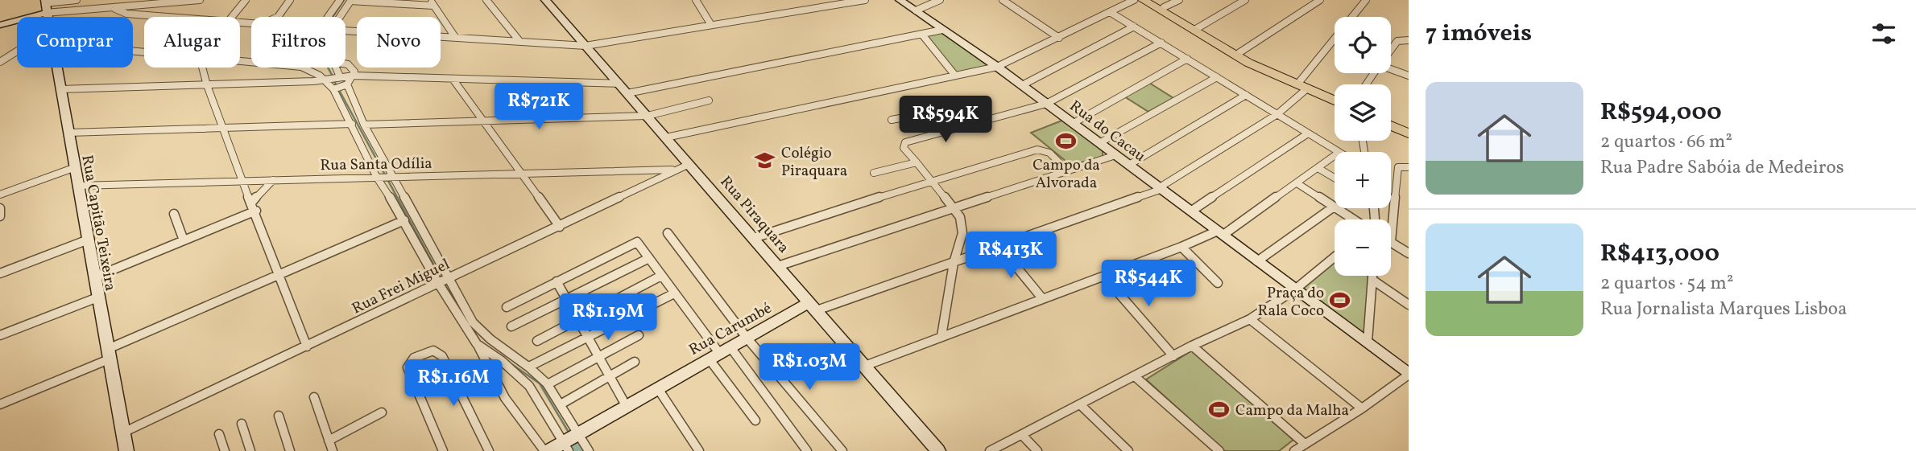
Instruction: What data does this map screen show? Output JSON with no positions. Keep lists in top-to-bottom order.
{
  "streets": {
    "street": [
      "Rua do Cacau",
      "Rua Santa Odília",
      "Rua Piraquara",
      "Rua Capitão Teixeira",
      "Rua Frei Miguel",
      "Rua Carumbé"
    ]
  },
  "crossings": [
    ["Rua Santa Odília", "Rua Capitão Teixeira"],
    ["Rua Santa Odília", "Rua Frei Miguel"],
    ["Rua Piraquara", "Rua Frei Miguel"],
    ["Rua Piraquara", "Rua Carumbé"],
    ["Rua Capitão Teixeira", "Rua Frei Miguel"]
  ],
  "places": {
    "sports": ["Campo da Alvorada", "Praça do Rala Coco", "Campo da Malha"],
    "school or university": ["Colégio Piraquara"]
  },
  "page": {
    "heading": "7 imóveis",
    "map_buttons": ["+", "−"],
    "chip": [
      "Comprar",
      "Alugar",
      "Filtros",
      "Novo"
    ],
    "list": [
      {
        "name": "R$594,000",
        "note": "2 quartos · 66 m² · Rua Padre Sabóia de Medeiros"
      },
      {
        "name": "R$413,000",
        "note": "2 quartos · 54 m² · Rua Jornalista Marques Lisboa"
      }
    ],
    "price": [
      "R$721K",
      "R$594K",
      "R$413K",
      "R$544K",
      "R$1.19M",
      "R$1.03M",
      "R$1.16M"
    ]
  }
}
